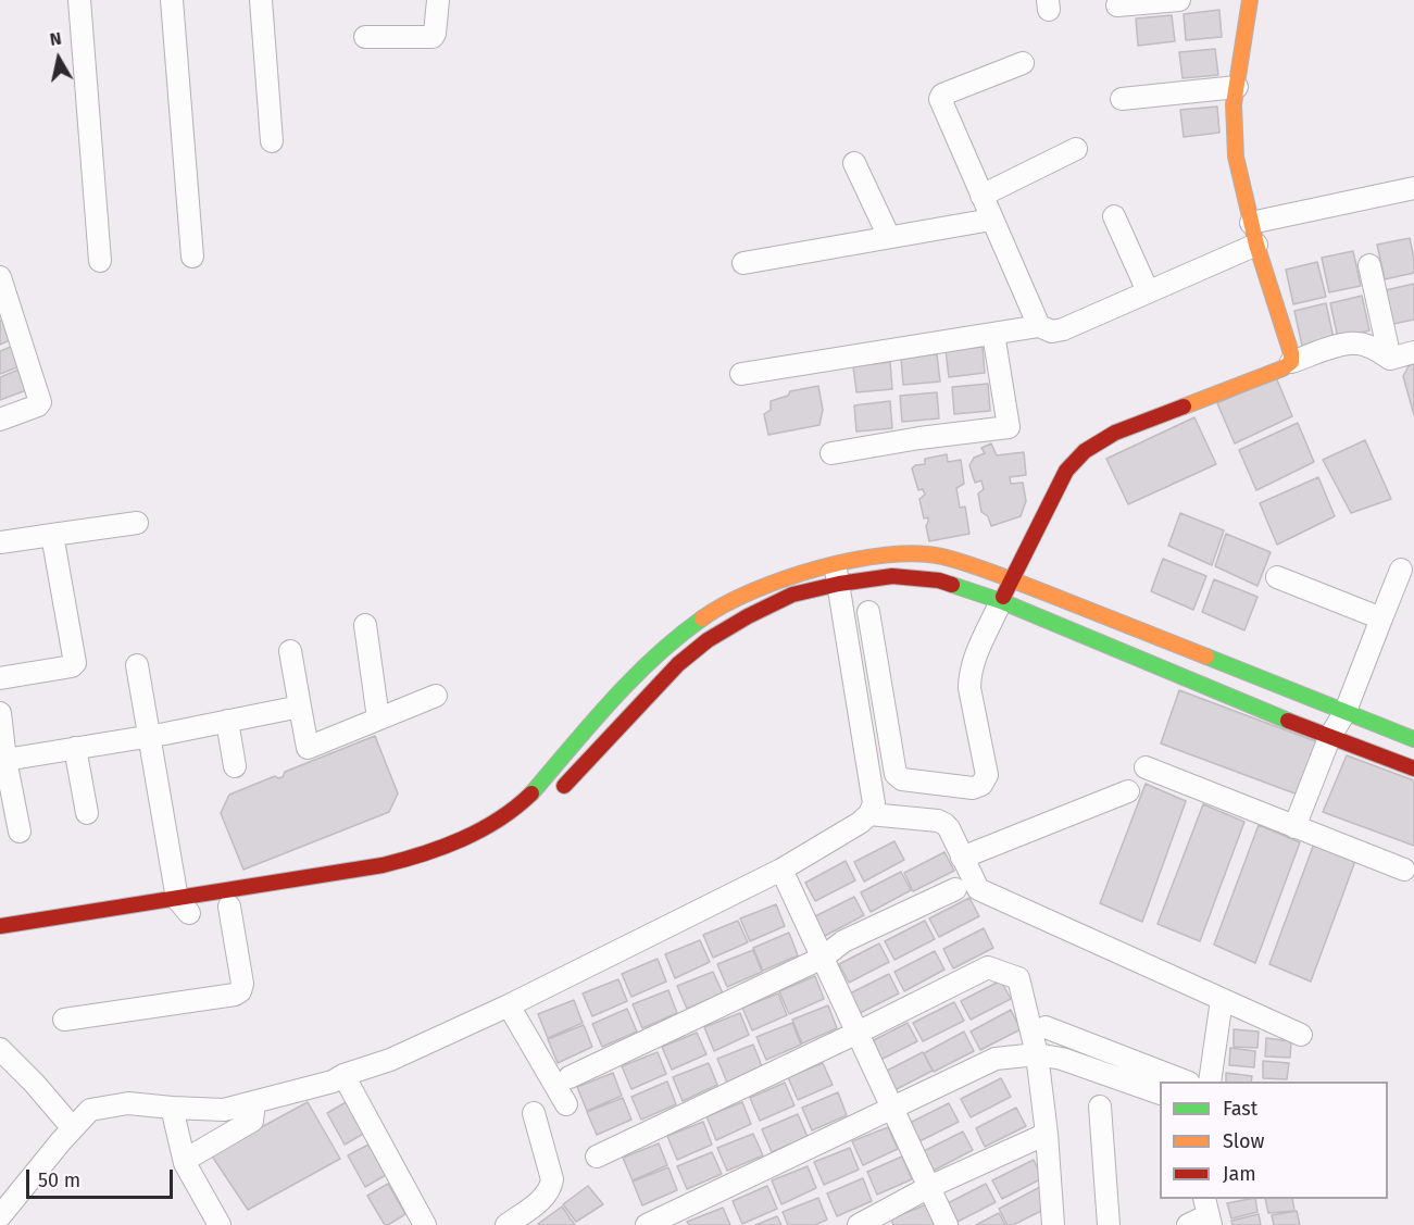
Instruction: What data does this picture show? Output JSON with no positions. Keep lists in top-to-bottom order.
{
  "legend": ["Fast", "Slow", "Jam"],
  "scale_bar": "50 m",
  "north": "top"
}
